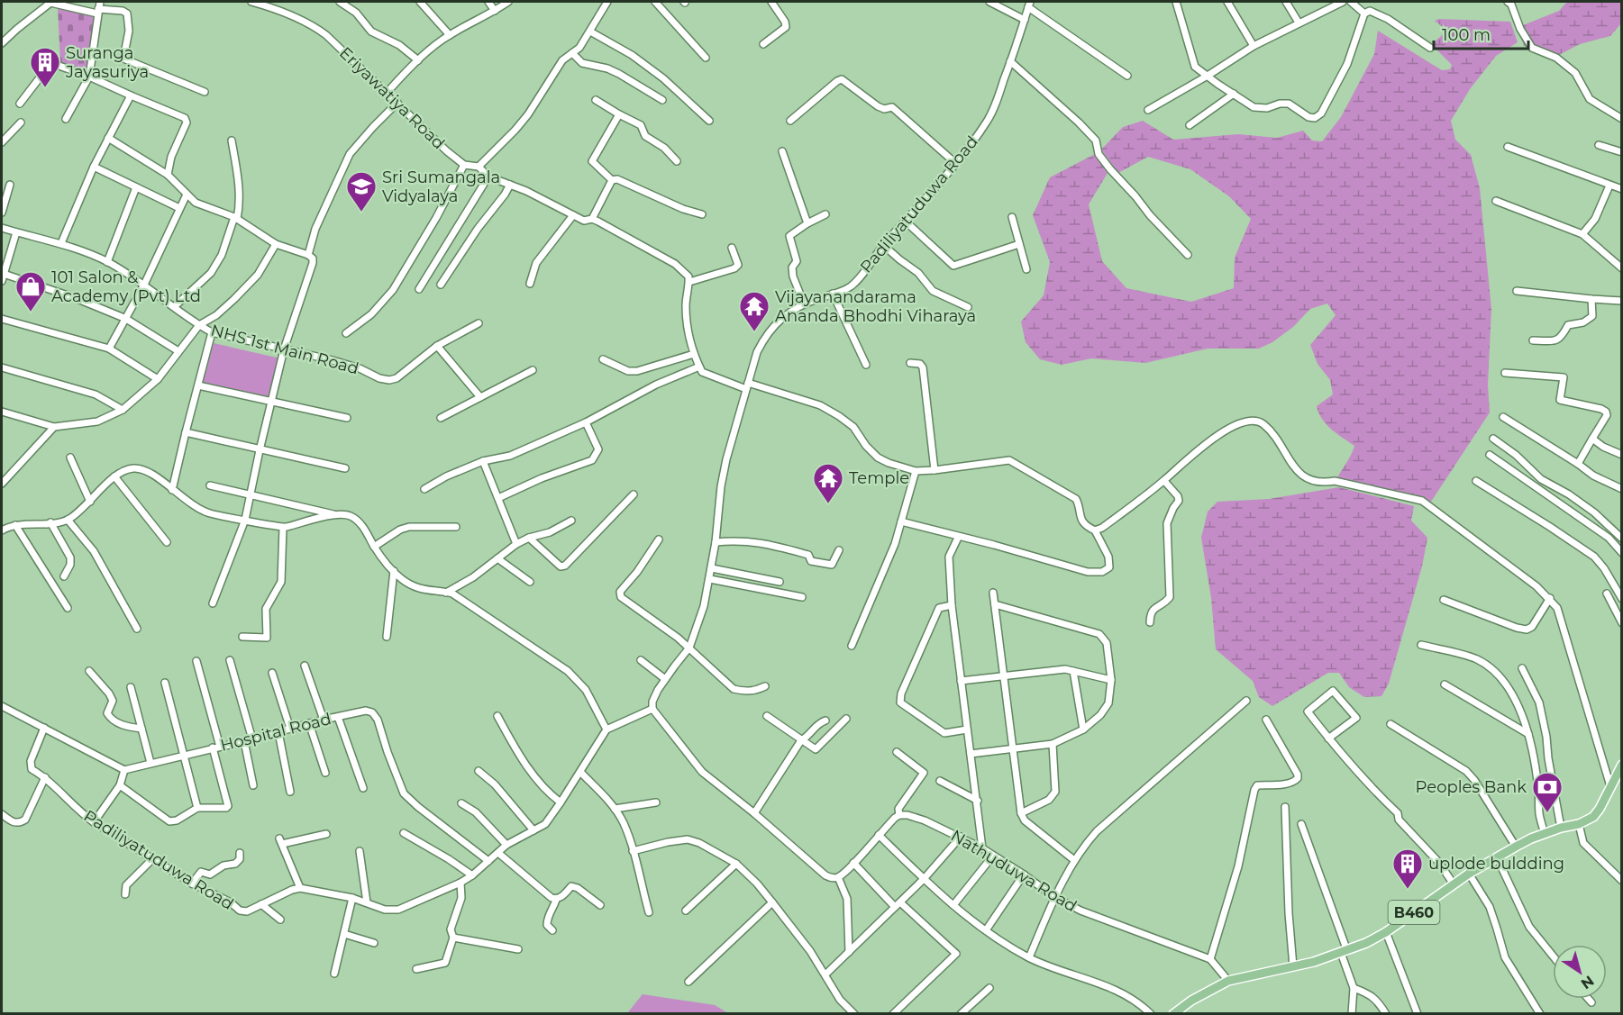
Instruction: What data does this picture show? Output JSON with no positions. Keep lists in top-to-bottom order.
{
  "streets": {
    "main road": ["B460"],
    "street": [
      "Eriyawatiya Road",
      "Padiliyatuduwa Road",
      "NHS 1st Main Road",
      "Hospital Road",
      "Nathuduwa Road"
    ]
  },
  "crossings": [
    ["Nathuduwa Road", "B460"]
  ],
  "places": {
    "building": ["Suranga Jayasuriya", "uplode buldding"],
    "school or university": ["Sri Sumangala Vidyalaya"],
    "shop": ["101 Salon & Academy (Pvt) Ltd"],
    "temple": ["Vijayanandarama Ananda Bhodhi Viharaya", "Temple"],
    "bank": ["Peoples Bank"]
  },
  "scale_bar": "100 m",
  "north": "bottom right"
}
